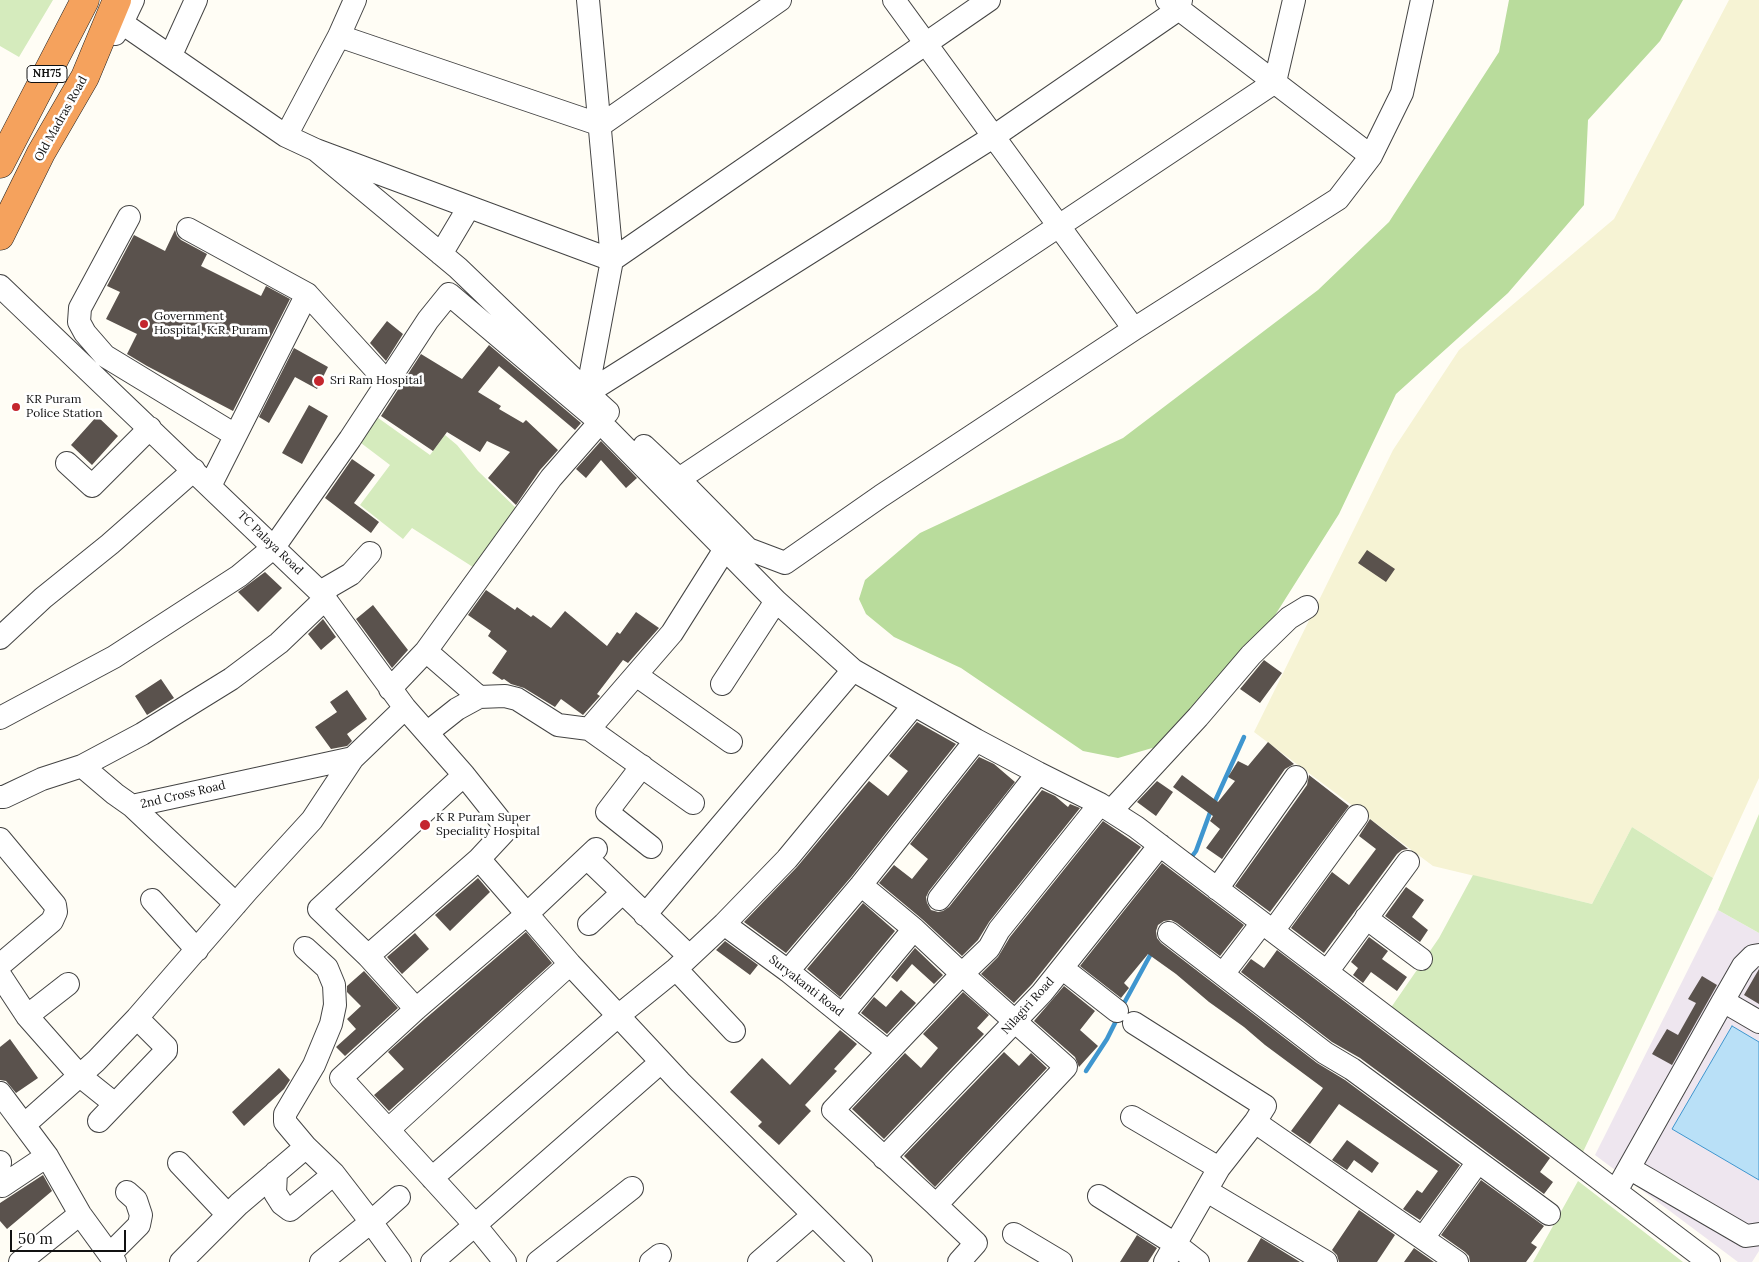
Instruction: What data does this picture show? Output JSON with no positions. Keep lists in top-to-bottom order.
{
  "streets": {
    "highway": ["NH75", "Old Madras Road"],
    "street": [
      "TC Palaya Road",
      "2nd Cross Road",
      "Suryakanti Road",
      "Nilagiri Road"
    ]
  },
  "places": [
    "Government Hospital, K.R. Puram",
    "Sri Ram Hospital",
    "KR Puram Police Station",
    "K R Puram Super Speciality Hospital"
  ],
  "scale_bar": "50 m"
}
